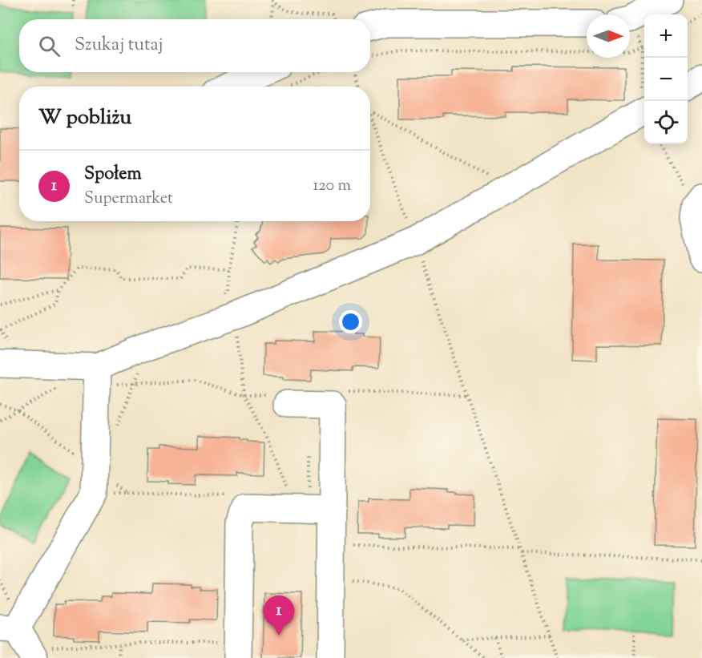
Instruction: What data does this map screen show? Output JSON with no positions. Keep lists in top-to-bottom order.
{
  "north": "right",
  "page": {
    "map_buttons": ["+", "−"],
    "search": "Szukaj tutaj",
    "heading": "W pobliżu",
    "list": [
      {
        "mark": "1",
        "name": "Społem",
        "note": "Supermarket",
        "value": "120 m"
      }
    ],
    "pins": "1"
  }
}
